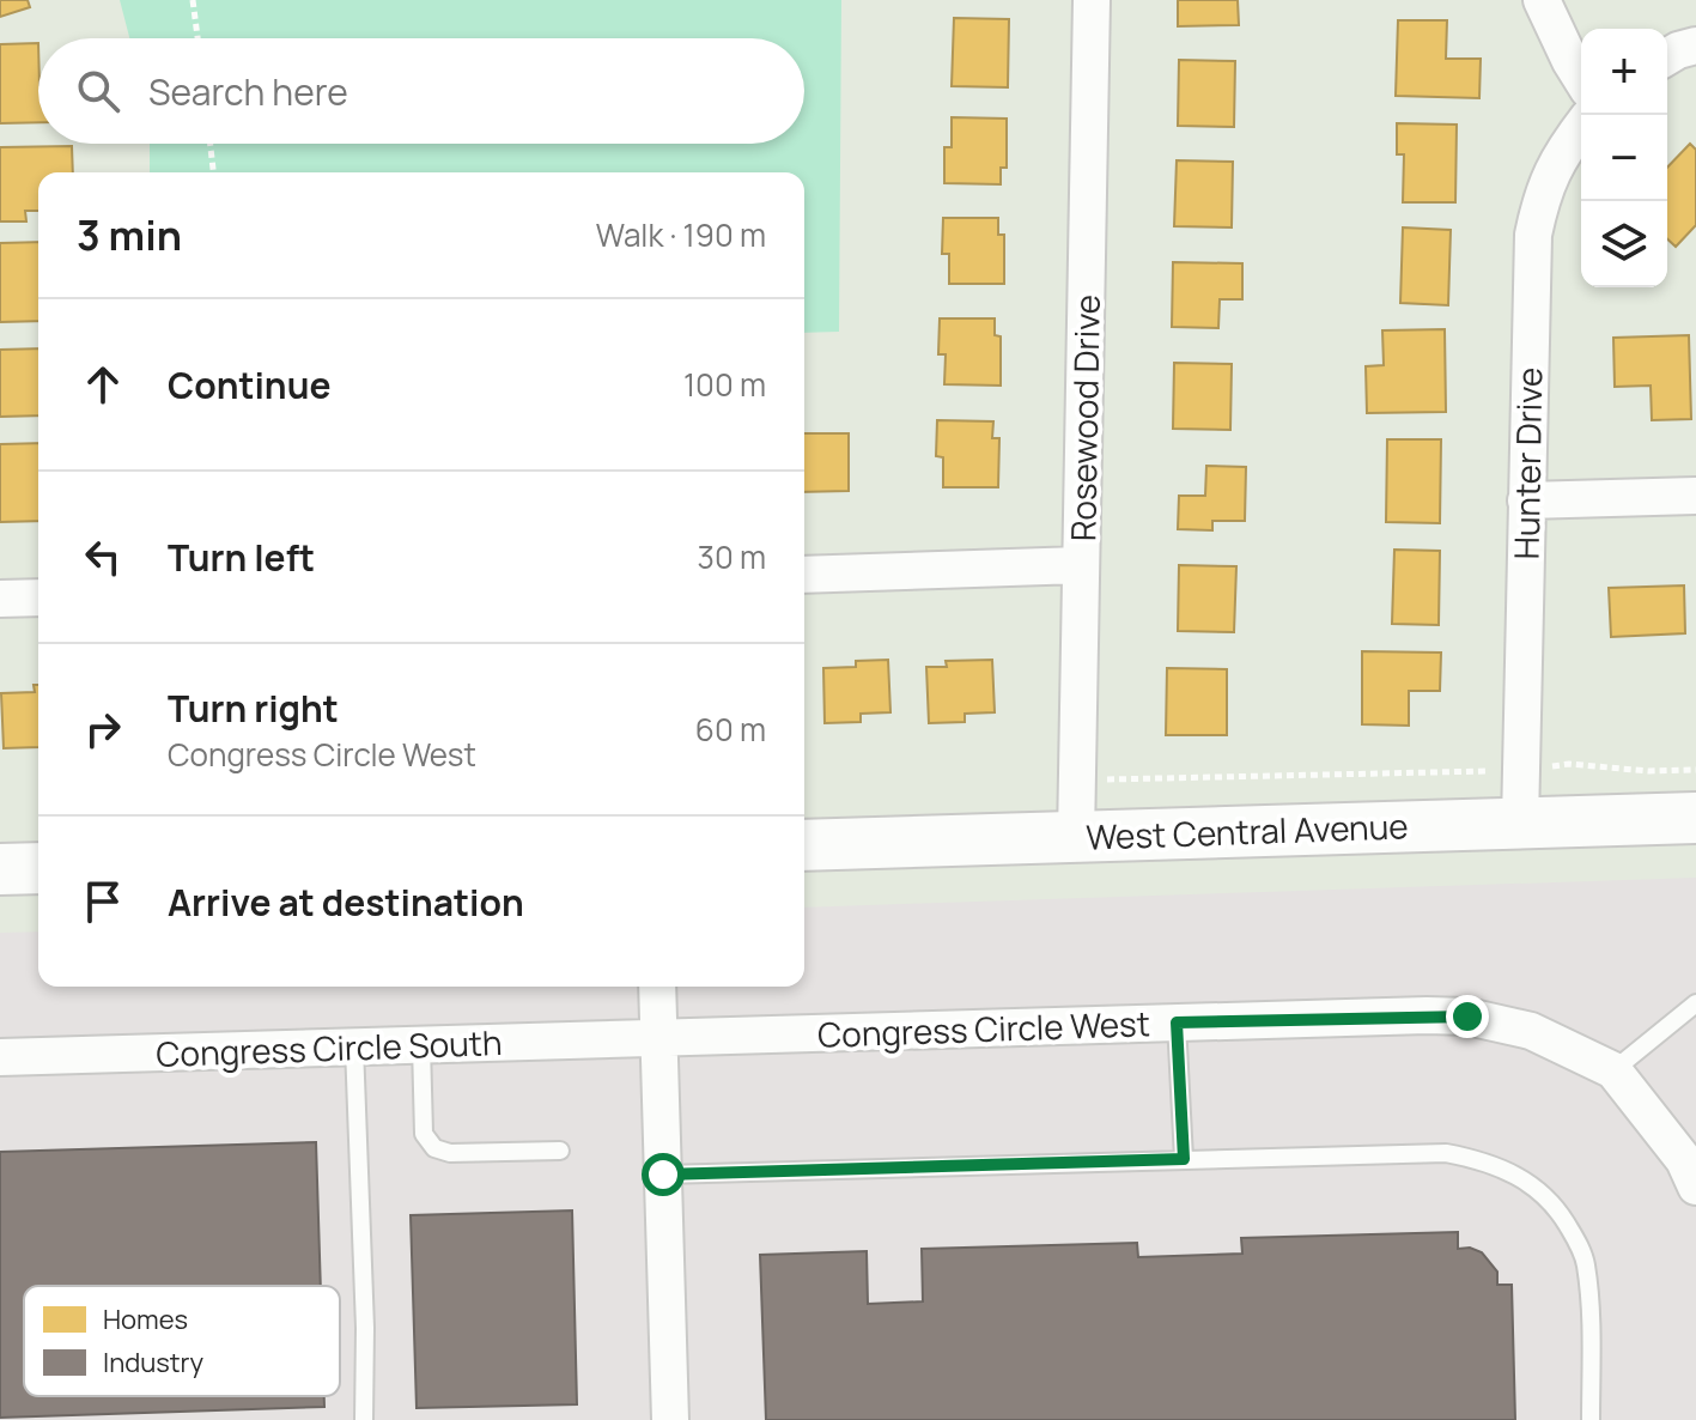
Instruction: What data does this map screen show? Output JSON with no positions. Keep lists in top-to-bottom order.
{
  "streets": {
    "street": [
      "Rosewood Drive",
      "Hunter Drive",
      "West Central Avenue",
      "Congress Circle West",
      "Congress Circle South"
    ]
  },
  "crossings": [
    ["Rosewood Drive", "West Central Avenue"],
    ["Hunter Drive", "West Central Avenue"],
    ["Congress Circle West", "Congress Circle South"]
  ],
  "legend": ["Homes", "Industry"],
  "page": {
    "map_buttons": ["+", "−"],
    "search": "Search here",
    "heading": ["3 min", "Walk · 190 m"],
    "list": [
      ["Continue", "100 m"],
      ["Turn left", "30 m"],
      ["Turn right", "Congress Circle West", "60 m"],
      "Arrive at destination"
    ]
  }
}
